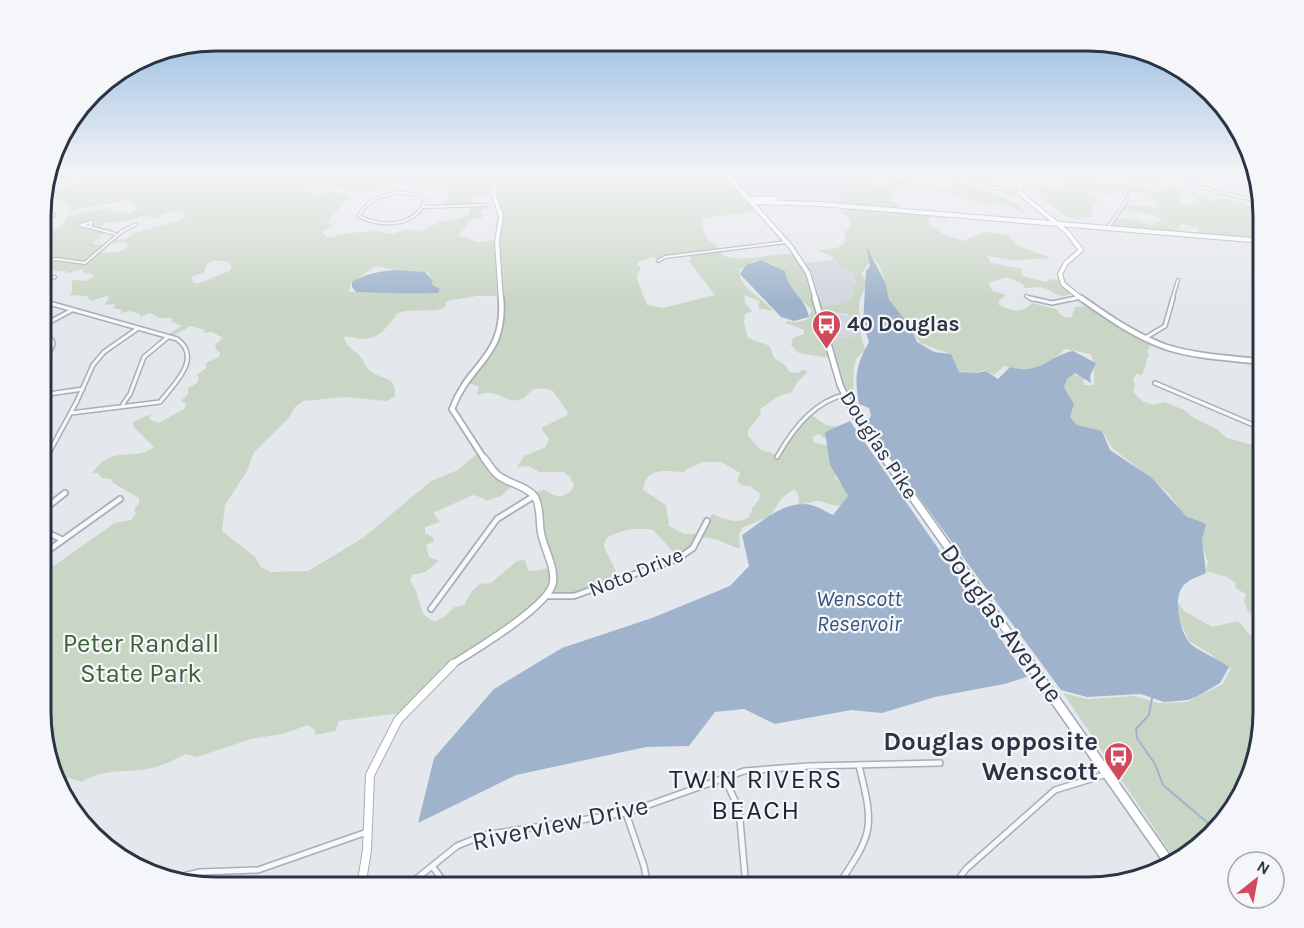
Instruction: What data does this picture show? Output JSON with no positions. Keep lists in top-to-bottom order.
{
  "streets": {
    "main road": ["Douglas Pike", "Douglas Avenue"],
    "street": ["Noto Drive", "Riverview Drive"]
  },
  "crossings": [
    ["Douglas Pike", "Douglas Avenue"]
  ],
  "districts": ["TWIN RIVERS BEACH"],
  "water": ["Wenscott Reservoir"],
  "parks": ["Peter Randall State Park"],
  "places": {
    "bus stop": ["40 Douglas", "Douglas opposite Wenscott"]
  },
  "north": "top right"
}
